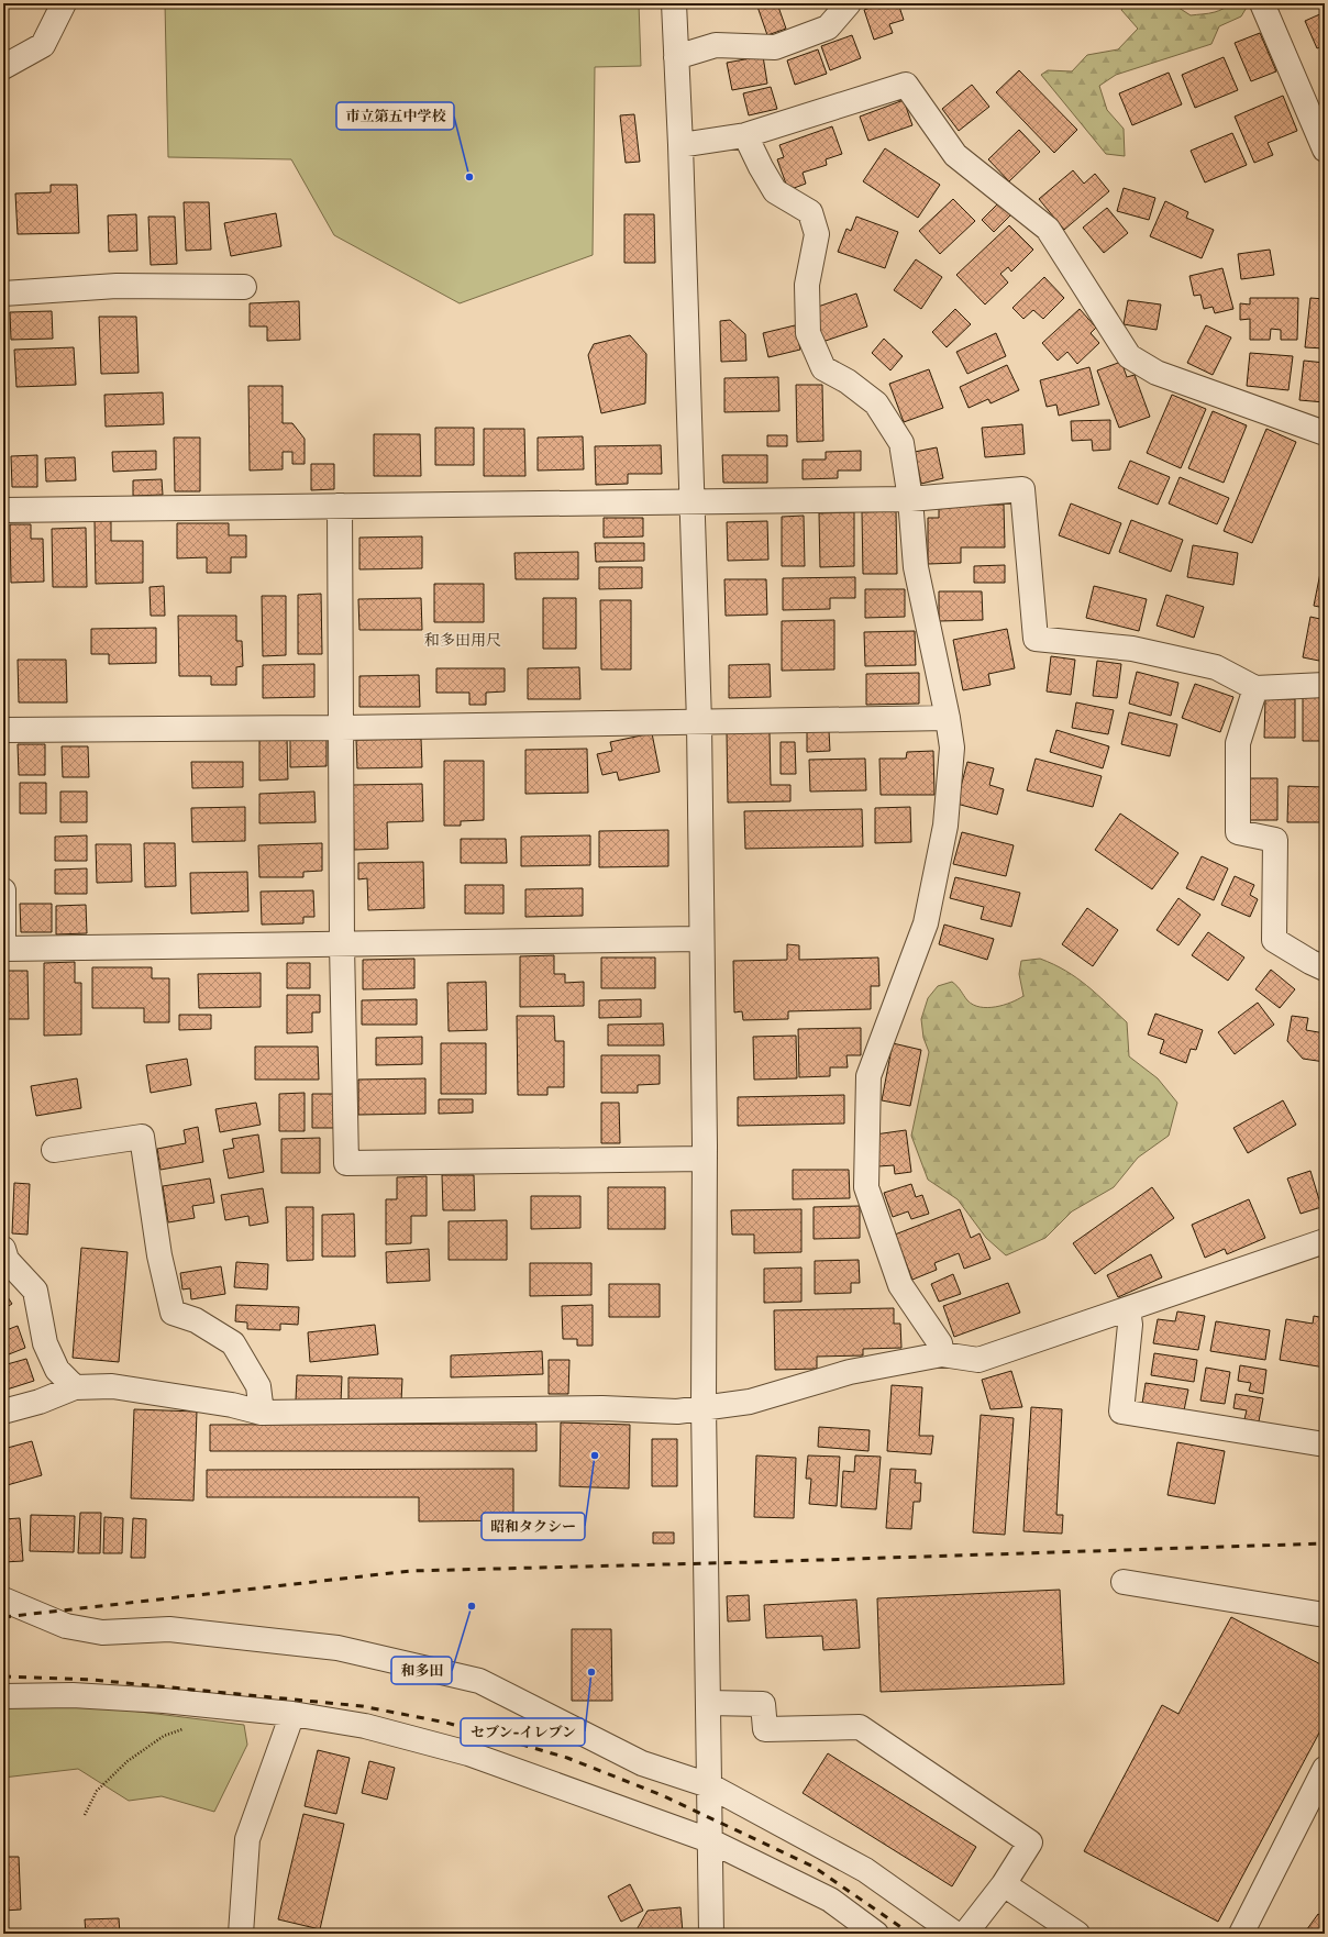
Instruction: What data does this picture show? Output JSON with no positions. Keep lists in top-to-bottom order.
{
  "districts": ["和多田用尺"],
  "places": [
    "市立第五中学校",
    "昭和タクシー",
    "和多田",
    "セブン-イレブン"
  ]
}
